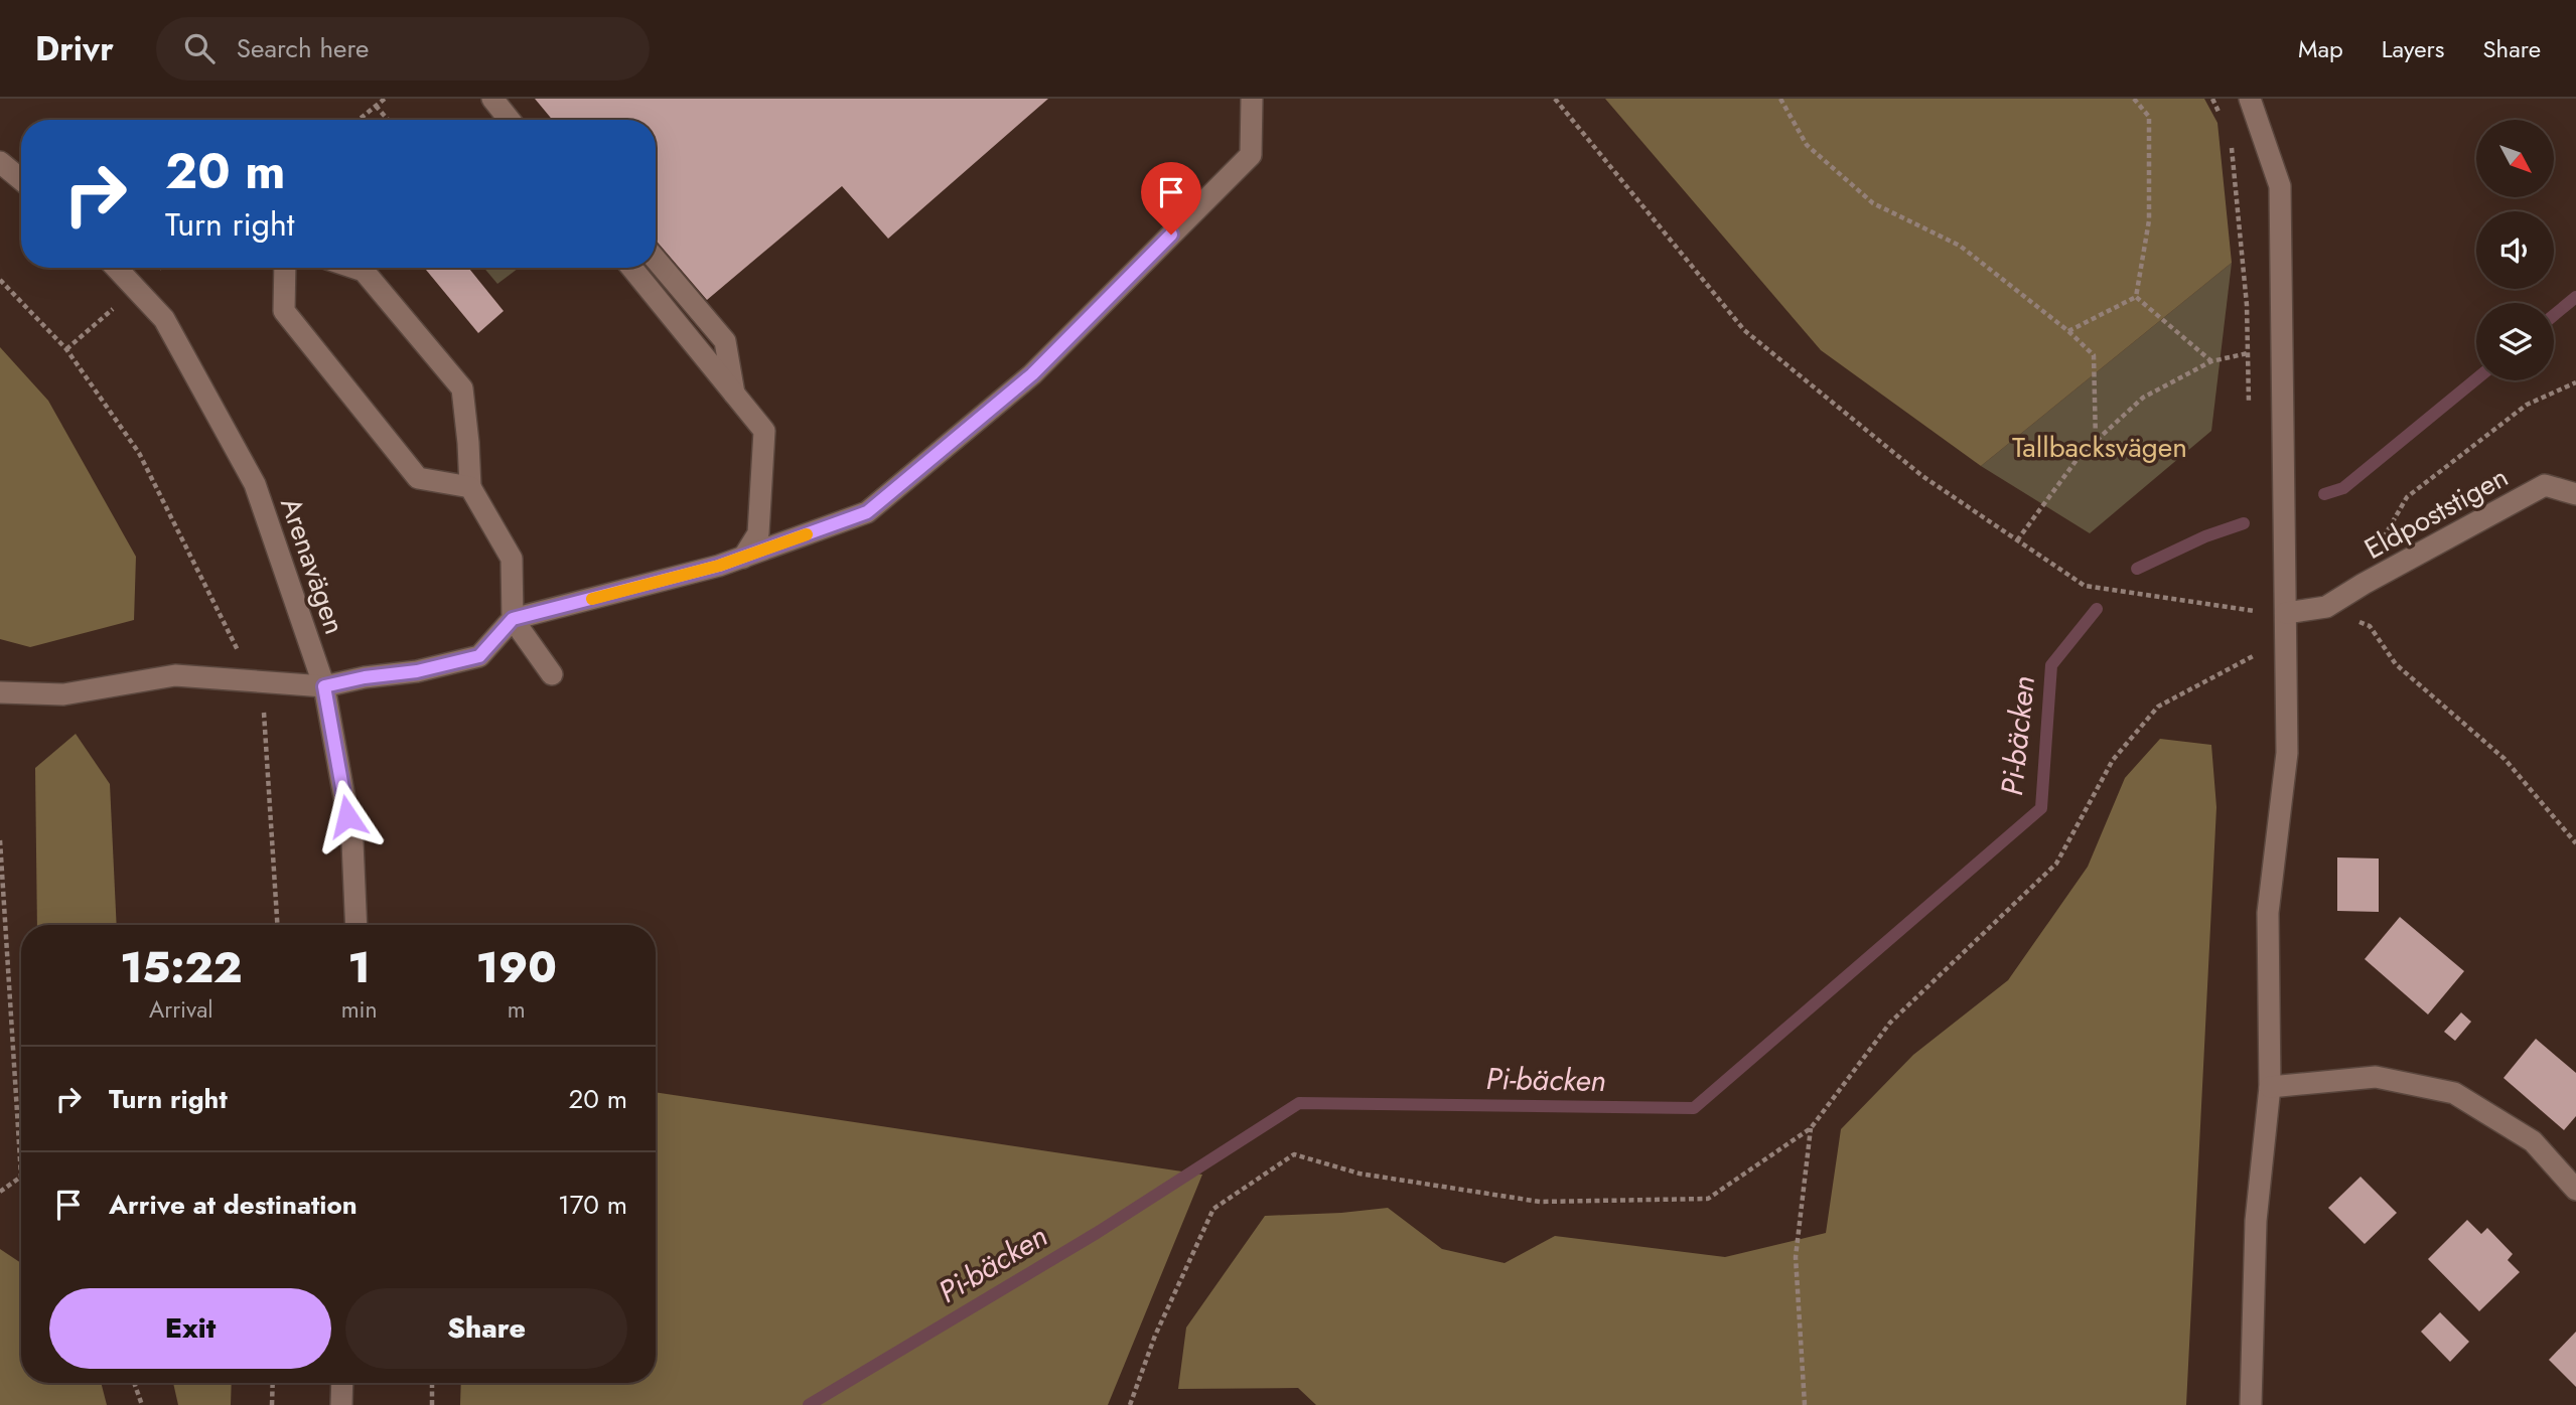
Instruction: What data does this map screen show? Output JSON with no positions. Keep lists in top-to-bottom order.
{
  "streets": {
    "street": ["Eldpoststigen", "Arenavägen"]
  },
  "water": ["Pi-bäcken"],
  "parks": ["Tallbacksvägen"],
  "north": "bottom right",
  "page": {
    "header": "Drivr",
    "search": "Search here",
    "nav": ["Map", "Layers", "Share"],
    "turn": ["20 m", "Turn right"],
    "eta": [
      "15:22",
      "Arrival",
      "1",
      "min",
      "190",
      "m"
    ],
    "list": [
      {
        "name": "Turn right",
        "value": "20 m"
      },
      {
        "name": "Arrive at destination",
        "value": "170 m"
      }
    ],
    "buttons": ["Exit", "Share"]
  }
}
